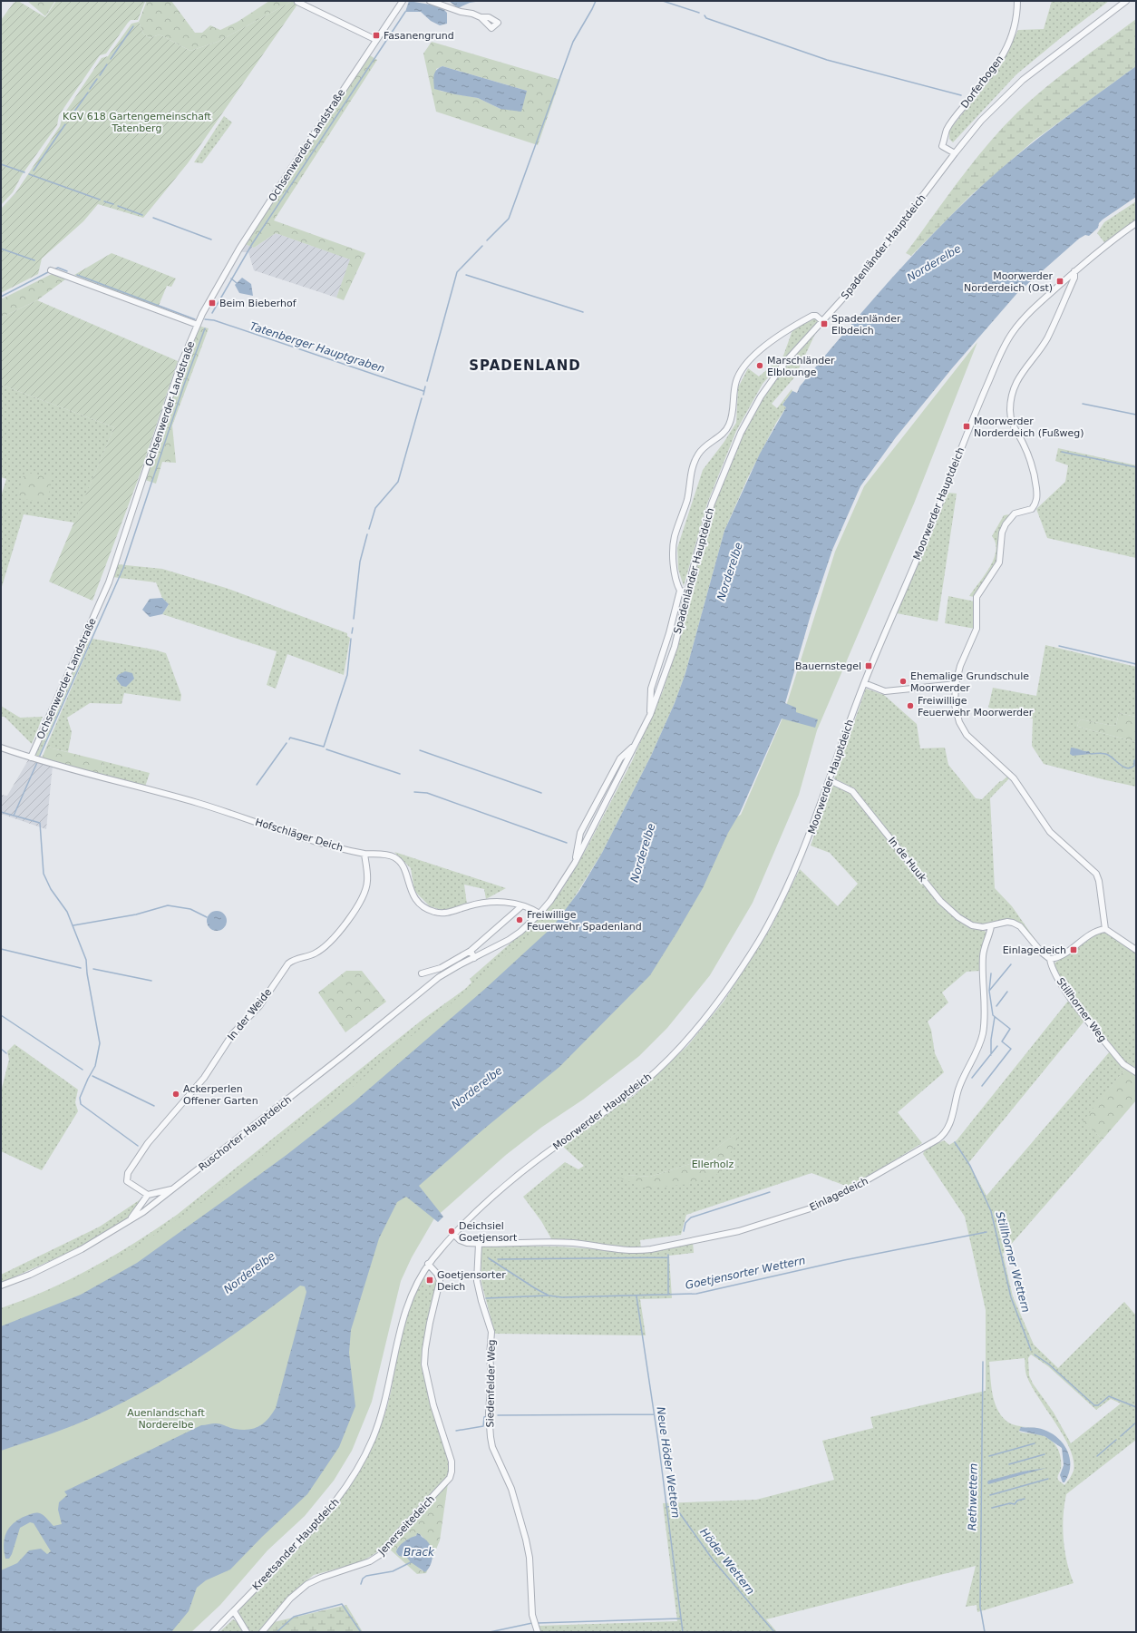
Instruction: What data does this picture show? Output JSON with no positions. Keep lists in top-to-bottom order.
{
  "streets": {
    "street": [
      "Dorferbogen",
      "Ochsenwerder Landstraße",
      "Spadenländer Hauptdeich",
      "Moorwerder Hauptdeich",
      "Hofschläger Deich",
      "In de Huuk",
      "Stillhorner Weg",
      "In der Weide",
      "Ruschorter Hauptdeich",
      "Einlagedeich",
      "Siedenfelder Weg",
      "Jenerseitedeich",
      "Kreetsander Hauptdeich"
    ]
  },
  "crossings": [
    ["Dorferbogen", "Spadenländer Hauptdeich"],
    ["Ochsenwerder Landstraße", "Hofschläger Deich"],
    ["Spadenländer Hauptdeich", "Hofschläger Deich"],
    ["Spadenländer Hauptdeich", "Ruschorter Hauptdeich"],
    ["Moorwerder Hauptdeich", "In de Huuk"],
    ["Moorwerder Hauptdeich", "Jenerseitedeich"],
    ["Moorwerder Hauptdeich", "Kreetsander Hauptdeich"],
    ["Hofschläger Deich", "In der Weide"],
    ["Hofschläger Deich", "Ruschorter Hauptdeich"],
    ["In de Huuk", "Stillhorner Weg"],
    ["In de Huuk", "Einlagedeich"],
    ["Stillhorner Weg", "Einlagedeich"],
    ["Einlagedeich", "Siedenfelder Weg"],
    ["Jenerseitedeich", "Kreetsander Hauptdeich"]
  ],
  "districts": ["SPADENLAND"],
  "water": [
    "Norderelbe",
    "Tatenberger Hauptgraben",
    "Stillhorner Wettern",
    "Goetjensorter Wettern",
    "Neue Höder Wettern",
    "Rethwettern",
    "Brack",
    "Höder Wettern"
  ],
  "parks": ["KGV 618 Gartengemeinschaft Tatenberg", "Ellerholz", "Auenlandschaft Norderelbe"],
  "places": {
    "transit": [
      "Fasanengrund",
      "Moorwerder Norderdeich (Ost)",
      "Beim Bieberhof",
      "Spadenländer Elbdeich",
      "Moorwerder Norderdeich (Fußweg)",
      "Bauernstegel",
      "Einlagedeich",
      "Goetjensorter Deich"
    ],
    "other": [
      "Marschländer Elblounge",
      "Ehemalige Grundschule Moorwerder",
      "Freiwillige Feuerwehr Moorwerder",
      "Freiwillige Feuerwehr Spadenland",
      "Ackerperlen Offener Garten",
      "Deichsiel Goetjensort"
    ]
  }
}
